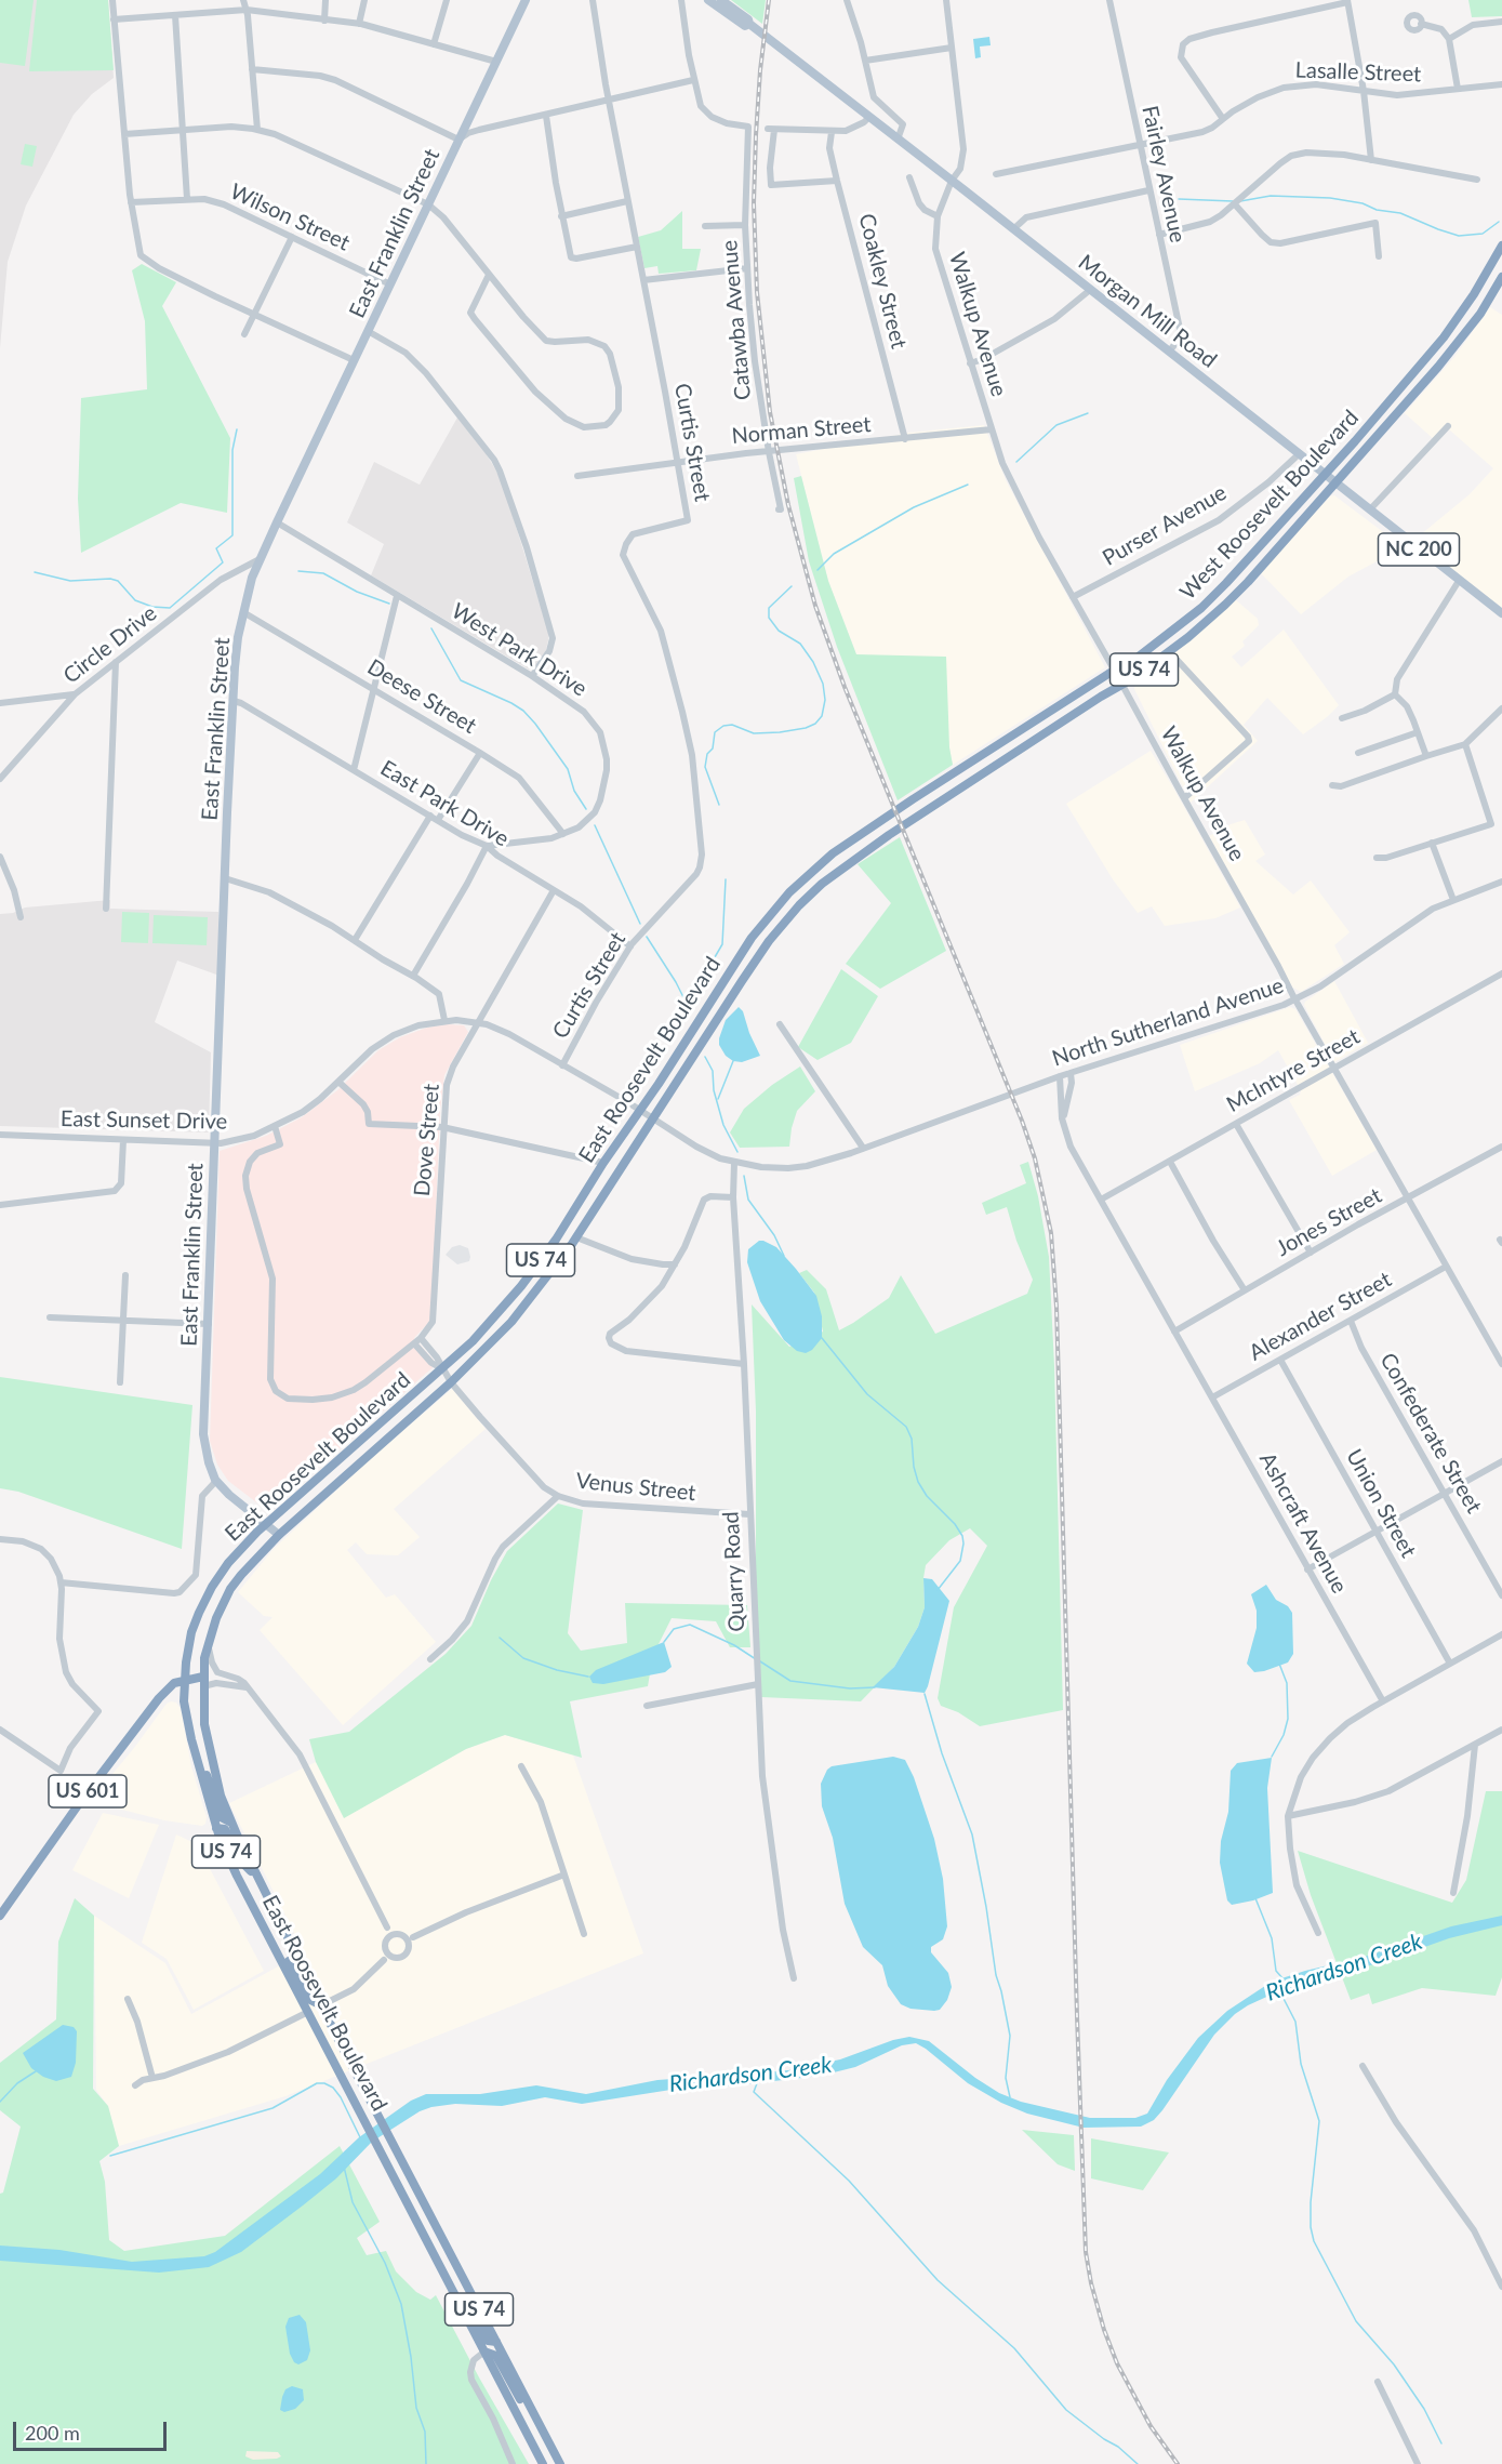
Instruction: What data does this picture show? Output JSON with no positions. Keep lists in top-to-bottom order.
{
  "streets": {
    "highway": [
      "West Roosevelt Boulevard",
      "US 74",
      "East Roosevelt Boulevard",
      "US 601"
    ],
    "main road": ["East Franklin Street", "Morgan Mill Road", "NC 200"],
    "street": [
      "Lasalle Street",
      "Fairley Avenue",
      "Wilson Street",
      "Coakley Street",
      "Catawba Avenue",
      "Walkup Avenue",
      "Norman Street",
      "Curtis Street",
      "Purser Avenue",
      "Circle Drive",
      "West Park Drive",
      "Deese Street",
      "East Park Drive",
      "North Sutherland Avenue",
      "McIntyre Street",
      "East Sunset Drive",
      "Dove Street",
      "Jones Street",
      "Alexander Street",
      "Confederate Street",
      "Venus Street",
      "Union Street",
      "Ashcraft Avenue",
      "Quarry Road"
    ]
  },
  "crossings": [
    ["Lasalle Street", "Fairley Avenue"],
    ["Fairley Avenue", "Morgan Mill Road"],
    ["Wilson Street", "East Franklin Street"],
    ["East Franklin Street", "Circle Drive"],
    ["East Franklin Street", "West Park Drive"],
    ["East Franklin Street", "Deese Street"],
    ["East Franklin Street", "East Park Drive"],
    ["East Franklin Street", "East Sunset Drive"],
    ["Coakley Street", "Norman Street"],
    ["Morgan Mill Road", "Walkup Avenue"],
    ["Morgan Mill Road", "West Roosevelt Boulevard"],
    ["Morgan Mill Road", "Purser Avenue"],
    ["Catawba Avenue", "Norman Street"],
    ["Walkup Avenue", "Norman Street"],
    ["Walkup Avenue", "West Roosevelt Boulevard"],
    ["Walkup Avenue", "Purser Avenue"],
    ["Walkup Avenue", "North Sutherland Avenue"],
    ["Walkup Avenue", "McIntyre Street"],
    ["Walkup Avenue", "Jones Street"],
    ["Walkup Avenue", "Alexander Street"],
    ["Norman Street", "Curtis Street"],
    ["Curtis Street", "East Park Drive"],
    ["Curtis Street", "East Sunset Drive"],
    ["West Roosevelt Boulevard", "East Roosevelt Boulevard"],
    ["West Park Drive", "Deese Street"],
    ["West Park Drive", "East Park Drive"],
    ["East Park Drive", "Dove Street"],
    ["North Sutherland Avenue", "East Sunset Drive"],
    ["North Sutherland Avenue", "Ashcraft Avenue"],
    ["North Sutherland Avenue", "Quarry Road"],
    ["East Roosevelt Boulevard", "East Sunset Drive"],
    ["East Roosevelt Boulevard", "Venus Street"],
    ["East Roosevelt Boulevard", "US 601"],
    ["McIntyre Street", "Ashcraft Avenue"],
    ["East Sunset Drive", "Dove Street"],
    ["East Sunset Drive", "Quarry Road"],
    ["Jones Street", "Ashcraft Avenue"],
    ["Alexander Street", "Confederate Street"],
    ["Alexander Street", "Union Street"],
    ["Alexander Street", "Ashcraft Avenue"],
    ["Venus Street", "Quarry Road"]
  ],
  "water": ["Richardson Creek"],
  "scale_bar": "200 m"
}
